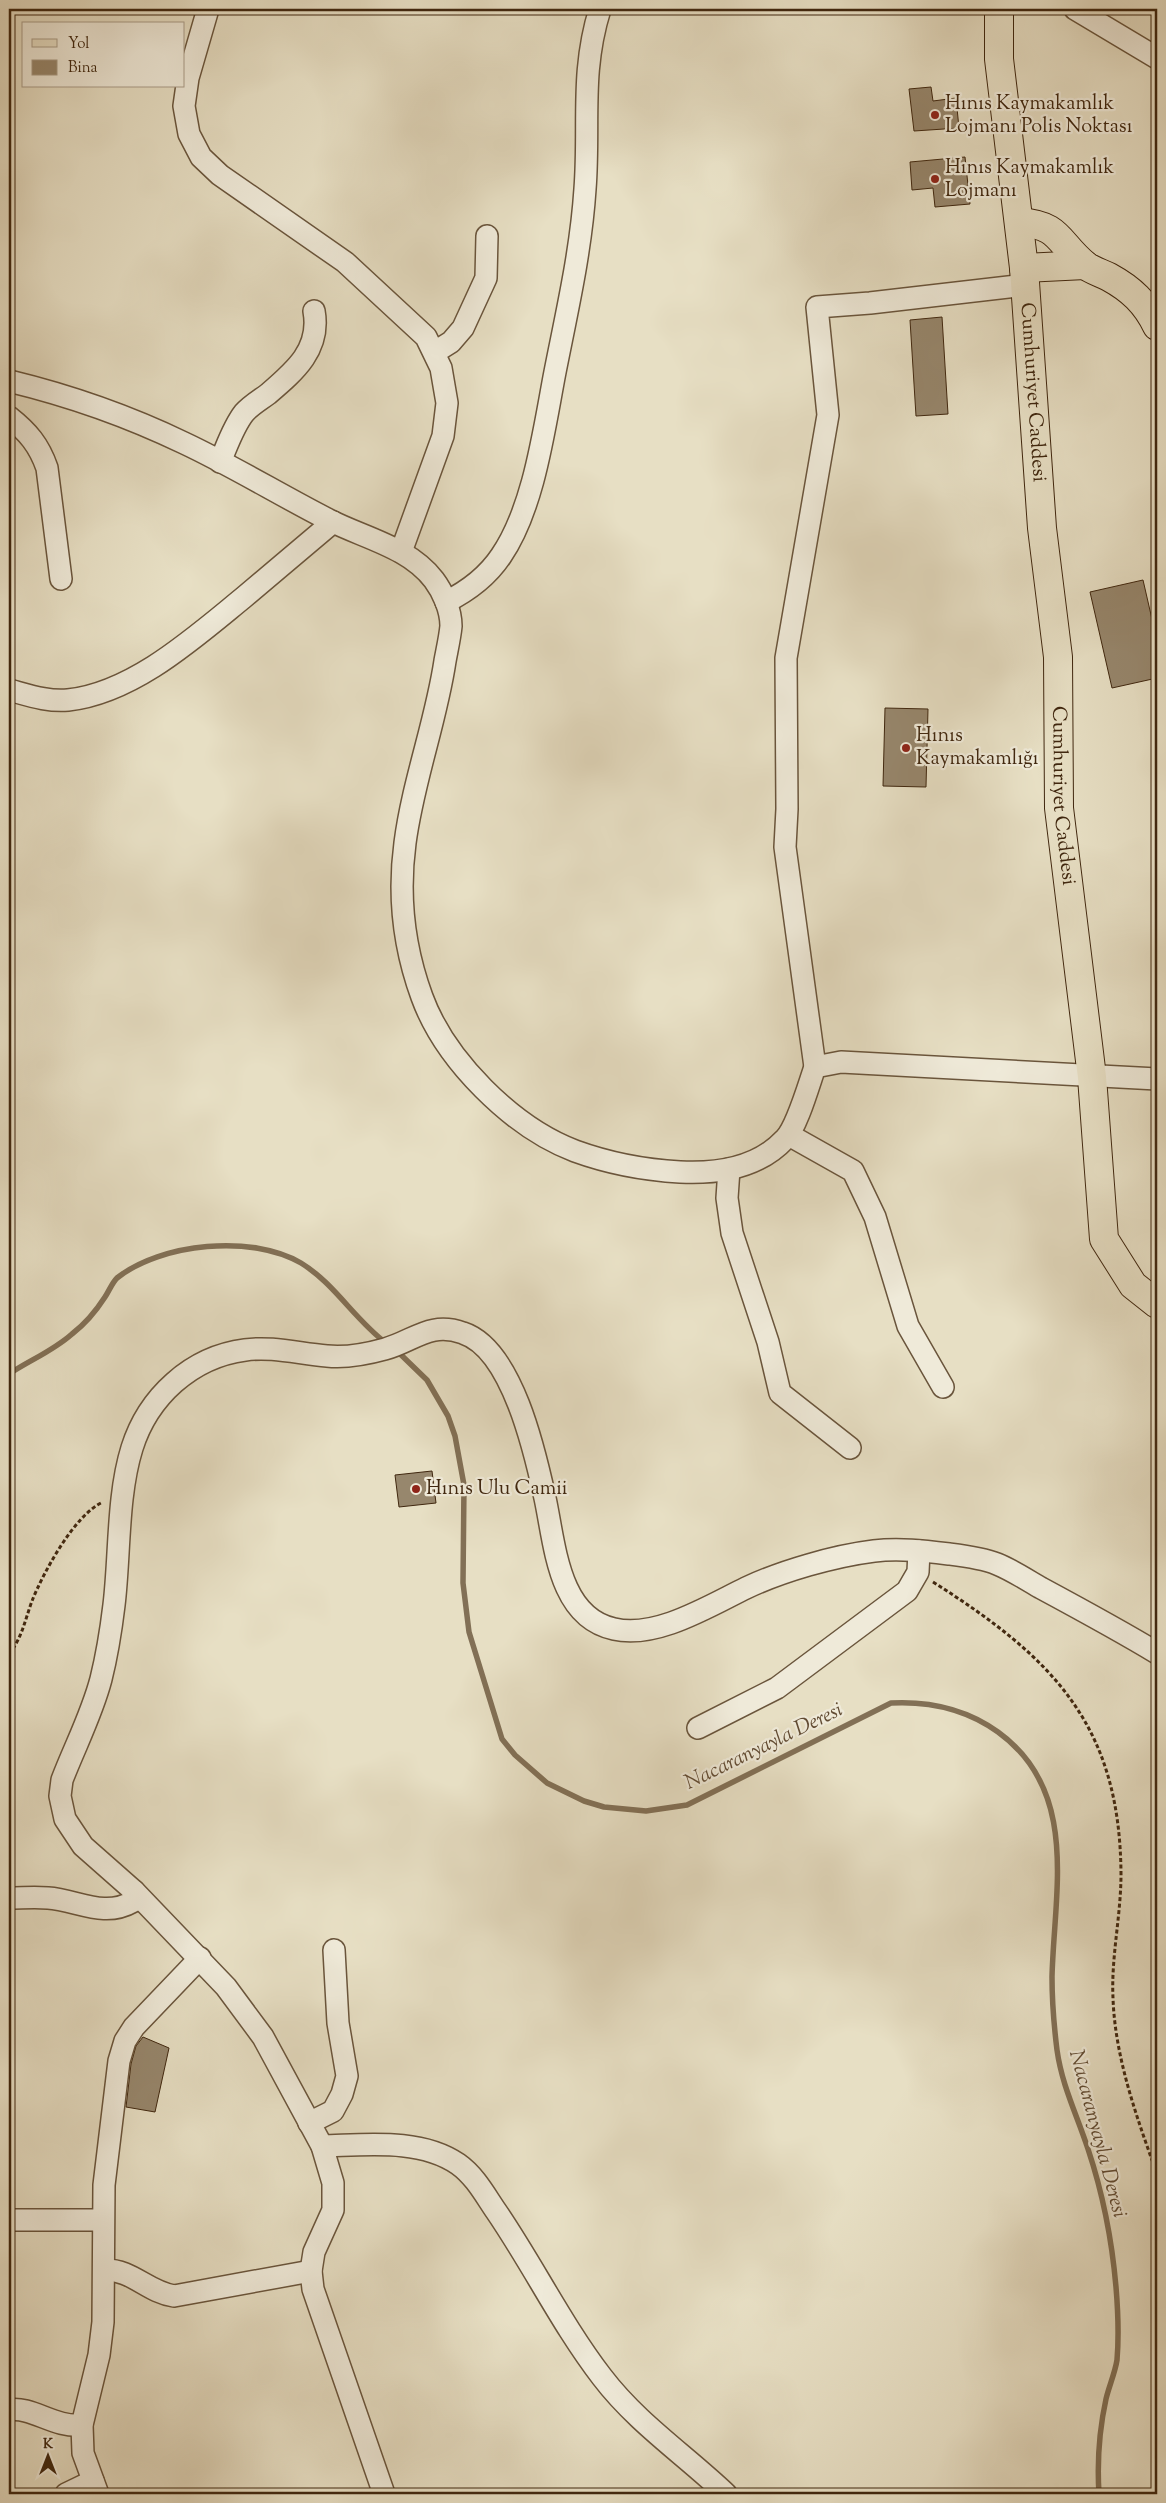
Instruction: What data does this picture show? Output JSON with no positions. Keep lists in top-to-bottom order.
{
  "streets": {
    "main road": ["Cumhuriyet Caddesi"]
  },
  "water": ["Nacaranyayla Deresi"],
  "places": [
    "Hınıs Kaymakamlık Lojmanı Polis Noktası",
    "Hınıs Kaymakamlık Lojmanı",
    "Hınıs Kaymakamlığı",
    "Hınıs Ulu Camii"
  ],
  "legend": ["Yol", "Bina"],
  "north": "top"
}
